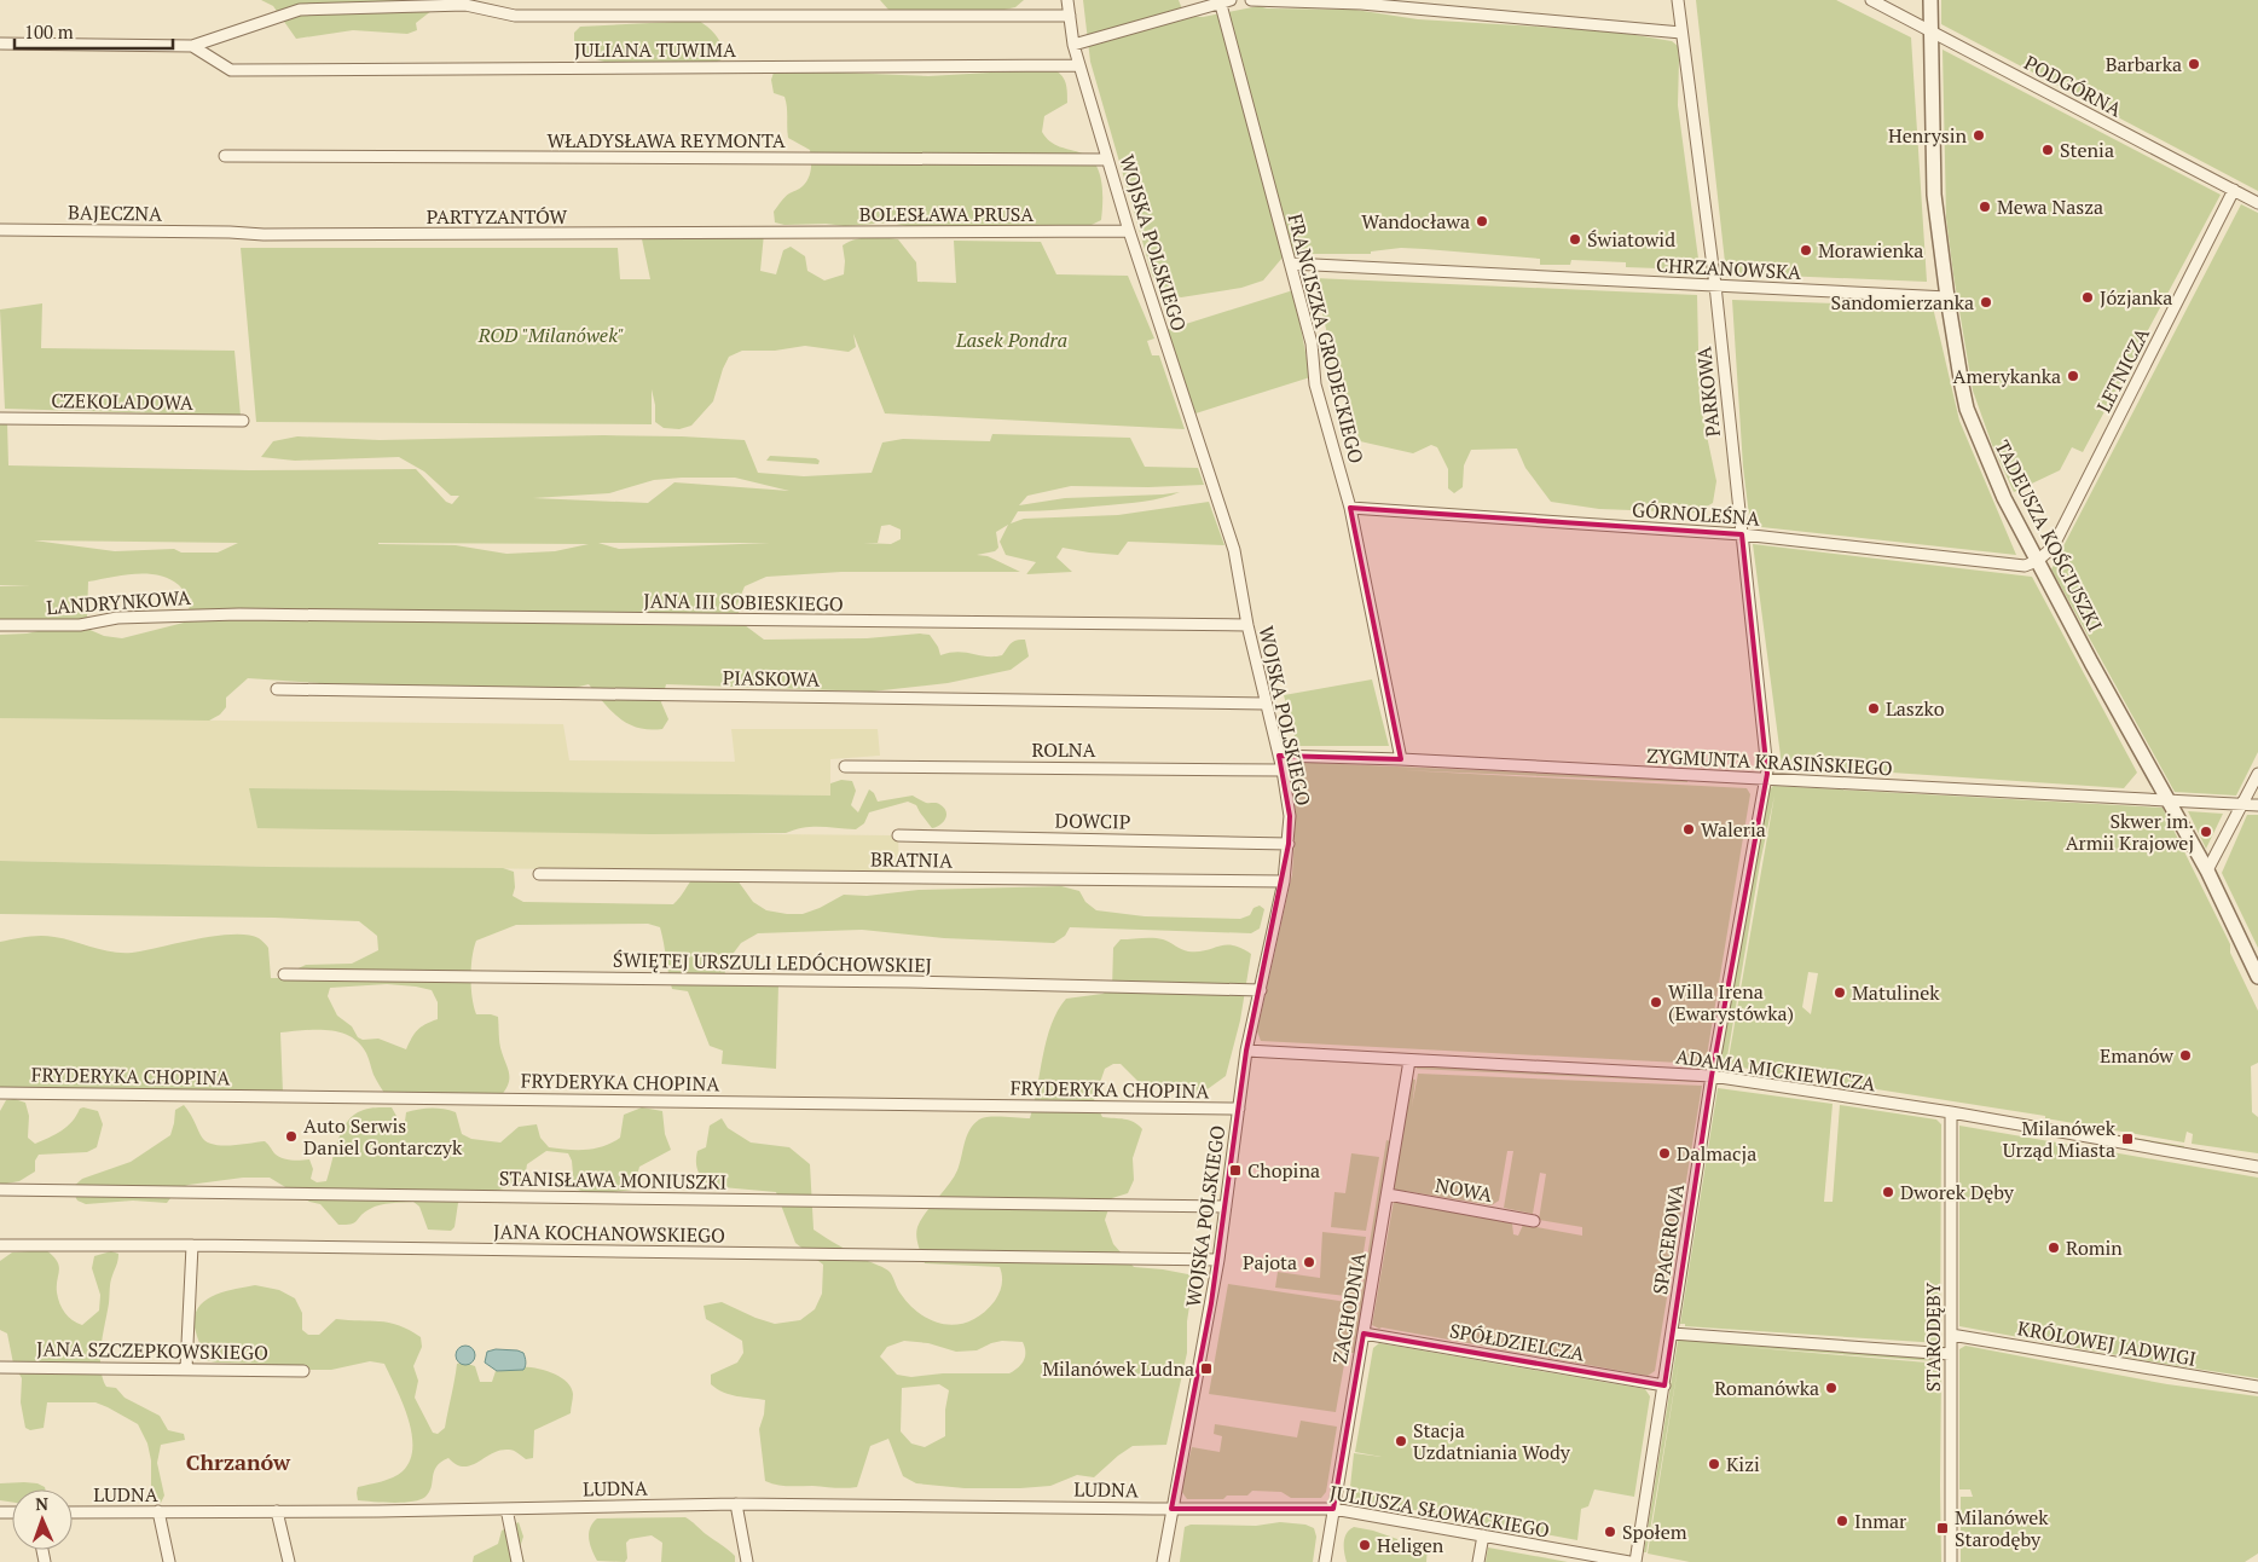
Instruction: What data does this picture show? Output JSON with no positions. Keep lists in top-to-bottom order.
{
  "streets": {
    "street": [
      "JULIANA TUWIMA",
      "PODGÓRNA",
      "WŁADYSŁAWA REYMONTA",
      "BAJECZNA",
      "BOLESŁAWA PRUSA",
      "PARTYZANTÓW",
      "WOJSKA POLSKIEGO",
      "CHRZANOWSKA",
      "FRANCISZKA GRODECKIEGO",
      "LETNICZA",
      "PARKOWA",
      "CZEKOLADOWA",
      "GÓRNOLEŚNA",
      "TADEUSZA KOŚCIUSZKI",
      "LANDRYNKOWA",
      "JANA III SOBIESKIEGO",
      "PIASKOWA",
      "ROLNA",
      "ZYGMUNTA KRASIŃSKIEGO",
      "DOWCIP",
      "BRATNIA",
      "ŚWIĘTEJ URSZULI LEDÓCHOWSKIEJ",
      "ADAMA MICKIEWICZA",
      "FRYDERYKA CHOPINA",
      "STANISŁAWA MONIUSZKI",
      "NOWA",
      "JANA KOCHANOWSKIEGO",
      "SPACEROWA",
      "ZACHODNIA",
      "STARODĘBY",
      "SPÓŁDZIELCZA",
      "KRÓLOWEJ JADWIGI",
      "JANA SZCZEPKOWSKIEGO",
      "LUDNA",
      "JULIUSZA SŁOWACKIEGO"
    ]
  },
  "crossings": [
    ["JULIANA TUWIMA", "WOJSKA POLSKIEGO"],
    ["PODGÓRNA", "LETNICZA"],
    ["PODGÓRNA", "TADEUSZA KOŚCIUSZKI"],
    ["WŁADYSŁAWA REYMONTA", "WOJSKA POLSKIEGO"],
    ["BAJECZNA", "PARTYZANTÓW"],
    ["BOLESŁAWA PRUSA", "PARTYZANTÓW"],
    ["BOLESŁAWA PRUSA", "WOJSKA POLSKIEGO"],
    ["WOJSKA POLSKIEGO", "JANA III SOBIESKIEGO"],
    ["WOJSKA POLSKIEGO", "PIASKOWA"],
    ["WOJSKA POLSKIEGO", "ROLNA"],
    ["WOJSKA POLSKIEGO", "ZYGMUNTA KRASIŃSKIEGO"],
    ["WOJSKA POLSKIEGO", "DOWCIP"],
    ["WOJSKA POLSKIEGO", "BRATNIA"],
    ["WOJSKA POLSKIEGO", "ŚWIĘTEJ URSZULI LEDÓCHOWSKIEJ"],
    ["WOJSKA POLSKIEGO", "ADAMA MICKIEWICZA"],
    ["WOJSKA POLSKIEGO", "FRYDERYKA CHOPINA"],
    ["WOJSKA POLSKIEGO", "STANISŁAWA MONIUSZKI"],
    ["WOJSKA POLSKIEGO", "JANA KOCHANOWSKIEGO"],
    ["WOJSKA POLSKIEGO", "LUDNA"],
    ["WOJSKA POLSKIEGO", "JULIUSZA SŁOWACKIEGO"],
    ["CHRZANOWSKA", "FRANCISZKA GRODECKIEGO"],
    ["CHRZANOWSKA", "PARKOWA"],
    ["CHRZANOWSKA", "TADEUSZA KOŚCIUSZKI"],
    ["FRANCISZKA GRODECKIEGO", "GÓRNOLEŚNA"],
    ["FRANCISZKA GRODECKIEGO", "ZYGMUNTA KRASIŃSKIEGO"],
    ["LETNICZA", "GÓRNOLEŚNA"],
    ["LETNICZA", "TADEUSZA KOŚCIUSZKI"],
    ["PARKOWA", "GÓRNOLEŚNA"],
    ["PARKOWA", "ZYGMUNTA KRASIŃSKIEGO"],
    ["PARKOWA", "SPACEROWA"],
    ["GÓRNOLEŚNA", "TADEUSZA KOŚCIUSZKI"],
    ["TADEUSZA KOŚCIUSZKI", "ZYGMUNTA KRASIŃSKIEGO"],
    ["LANDRYNKOWA", "JANA III SOBIESKIEGO"],
    ["ZYGMUNTA KRASIŃSKIEGO", "SPACEROWA"],
    ["ADAMA MICKIEWICZA", "SPACEROWA"],
    ["ADAMA MICKIEWICZA", "ZACHODNIA"],
    ["ADAMA MICKIEWICZA", "STARODĘBY"],
    ["NOWA", "ZACHODNIA"],
    ["SPACEROWA", "SPÓŁDZIELCZA"],
    ["ZACHODNIA", "SPÓŁDZIELCZA"],
    ["ZACHODNIA", "JULIUSZA SŁOWACKIEGO"],
    ["STARODĘBY", "KRÓLOWEJ JADWIGI"],
    ["LUDNA", "JULIUSZA SŁOWACKIEGO"]
  ],
  "districts": ["Chrzanów"],
  "parks": ["ROD \"Milanówek\"", "Lasek Pondra"],
  "places": {
    "other": [
      "Barbarka",
      "Henrysin",
      "Stenia",
      "Mewa Nasza",
      "Wandocława",
      "Światowid",
      "Morawienka",
      "Józjanka",
      "Sandomierzanka",
      "Amerykanka",
      "Laszko",
      "Waleria",
      "Skwer im. Armii Krajowej",
      "Matulinek",
      "Willa Irena (Ewarystówka)",
      "Emanów",
      "Auto Serwis Daniel Gontarczyk",
      "Dalmacja",
      "Dworek Dęby",
      "Romin",
      "Pajota",
      "Romanówka",
      "Stacja Uzdatniania Wody",
      "Kizi",
      "Inmar",
      "Społem",
      "Heligen"
    ],
    "transit": [
      "Milanówek Urząd Miasta",
      "Chopina",
      "Milanówek Ludna",
      "Milanówek Starodęby"
    ]
  },
  "scale_bar": "100 m",
  "north": "top"
}
